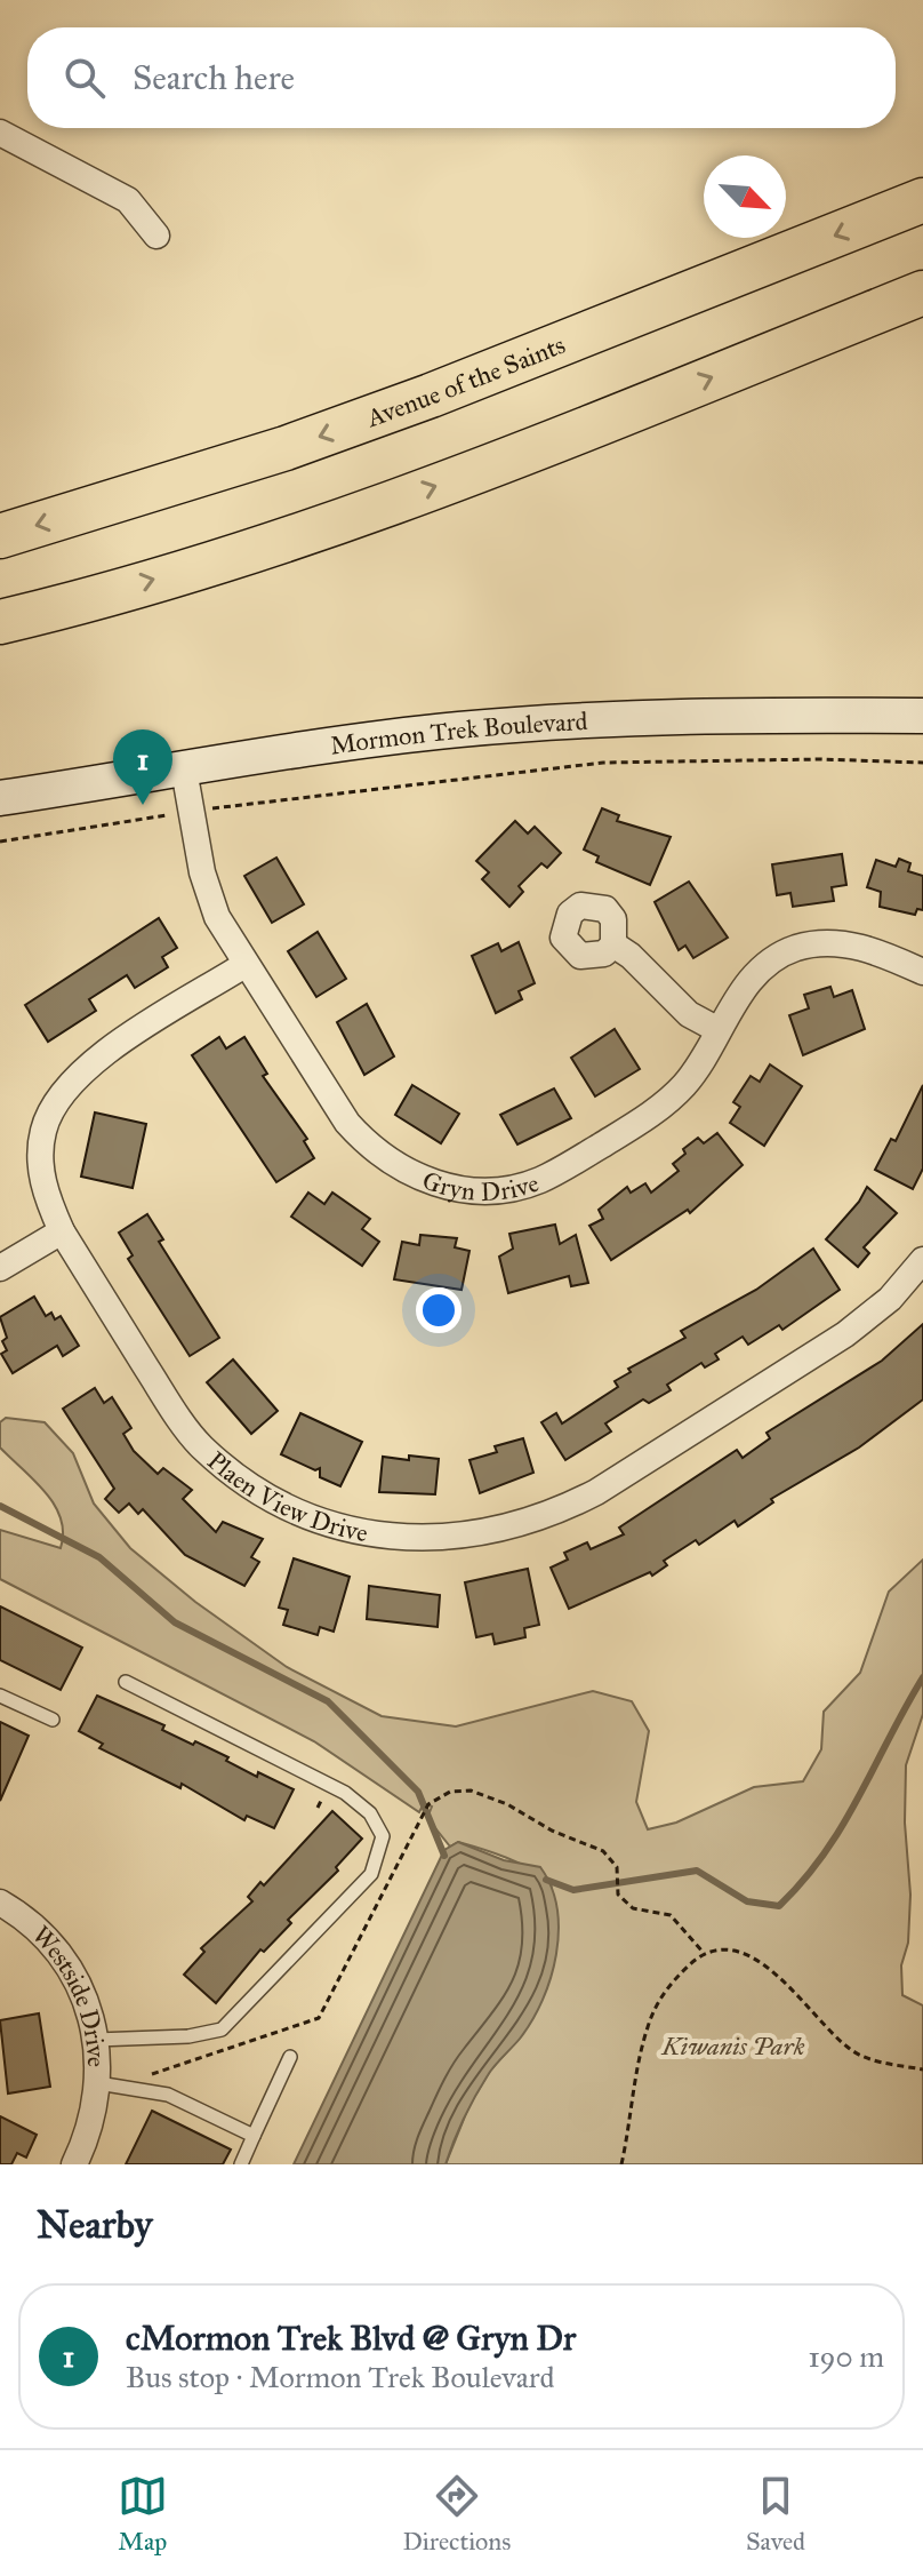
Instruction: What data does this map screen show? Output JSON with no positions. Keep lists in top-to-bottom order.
{
  "streets": {
    "highway": ["Avenue of the Saints"],
    "main road": ["Mormon Trek Boulevard"],
    "street": ["Gryn Drive", "Plaen View Drive", "Westside Drive"]
  },
  "crossings": [
    ["Mormon Trek Boulevard", "Gryn Drive"],
    ["Gryn Drive", "Plaen View Drive"]
  ],
  "parks": ["Kiwanis Park"],
  "north": "bottom right",
  "page": {
    "search": "Search here",
    "pins": "1",
    "heading": "Nearby",
    "list": [
      {
        "mark": "1",
        "name": "cMormon Trek Blvd @ Gryn Dr",
        "note": "Bus stop · Mormon Trek Boulevard",
        "value": "190 m"
      }
    ],
    "nav": ["Map", "Directions", "Saved"]
  }
}
